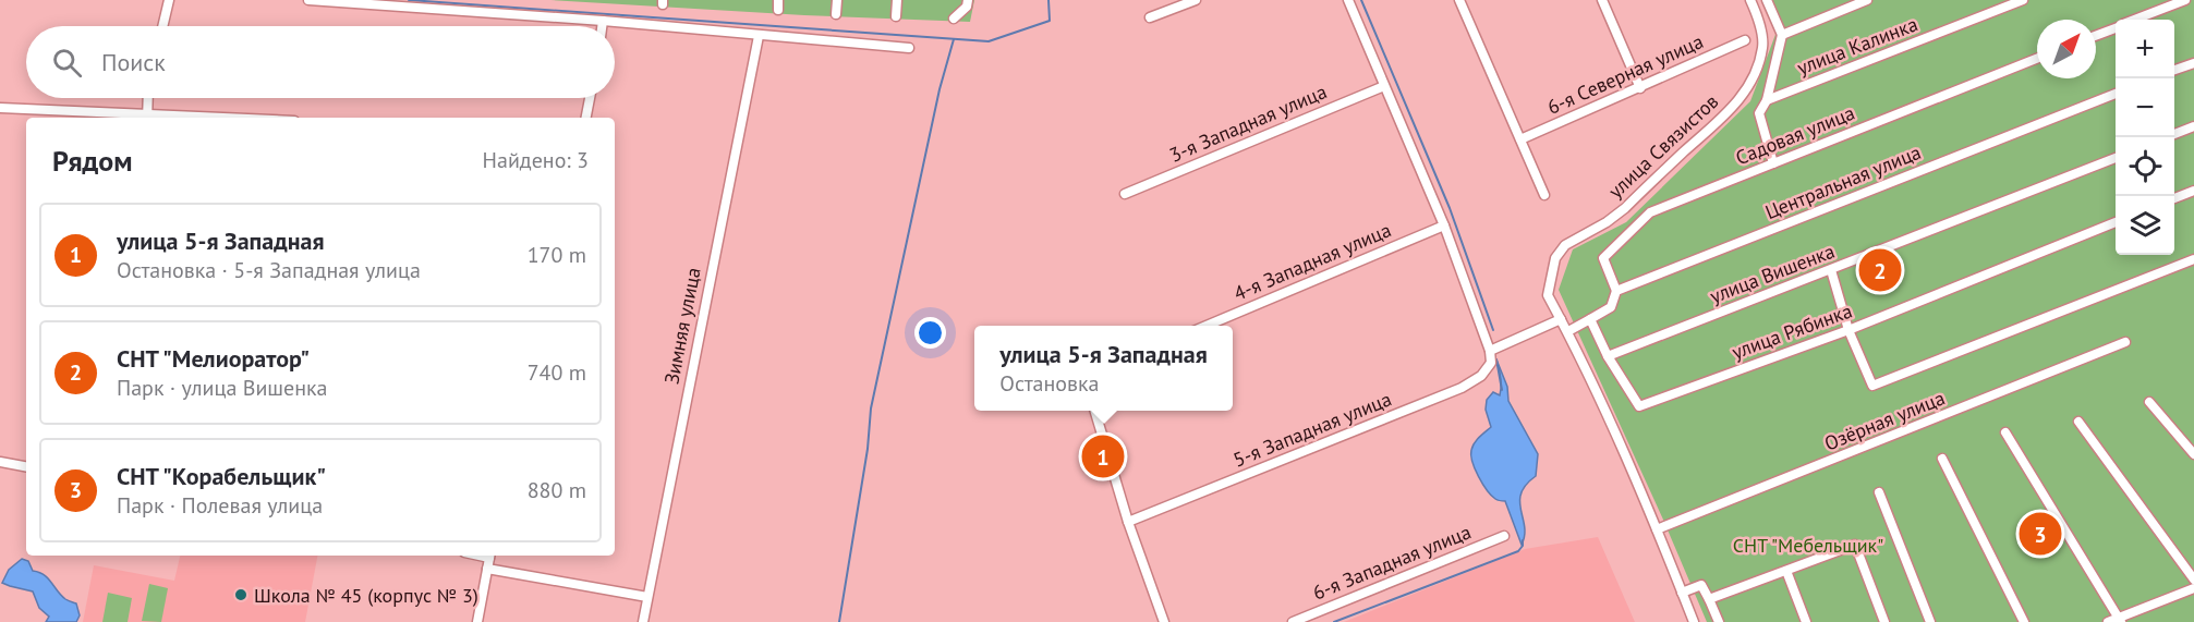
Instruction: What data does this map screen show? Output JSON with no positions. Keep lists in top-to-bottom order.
{
  "streets": {
    "street": [
      "улица Калинка",
      "6-я Северная улица",
      "3-я Западная улица",
      "Садовая улица",
      "улица Связистов",
      "Центральная улица",
      "4-я Западная улица",
      "улица Вишенка",
      "Зимняя улица",
      "улица Рябинка",
      "Озёрная улица",
      "5-я Западная улица",
      "6-я Западная улица"
    ]
  },
  "crossings": [
    ["Садовая улица", "Центральная улица"],
    ["улица Вишенка", "улица Рябинка"],
    ["улица Рябинка", "Озёрная улица"]
  ],
  "parks": ["СНТ \"Мебельщик\""],
  "places": ["Школа № 45 (корпус № 3)"],
  "north": "top right",
  "page": {
    "map_buttons": ["+", "−"],
    "search": "Поиск",
    "heading": ["Рядом", "Найдено: 3"],
    "list": [
      {
        "mark": "1",
        "name": "улица 5-я Западная",
        "note": "Остановка · 5-я Западная улица",
        "value": "170 m"
      },
      {
        "mark": "2",
        "name": "СНТ \"Мелиоратор\"",
        "note": "Парк · улица Вишенка",
        "value": "740 m"
      },
      {
        "mark": "3",
        "name": "СНТ \"Корабельщик\"",
        "note": "Парк · Полевая улица",
        "value": "880 m"
      }
    ],
    "pins": ["2", "1", "3"],
    "popup": ["улица 5-я Западная", "Остановка"]
  }
}
